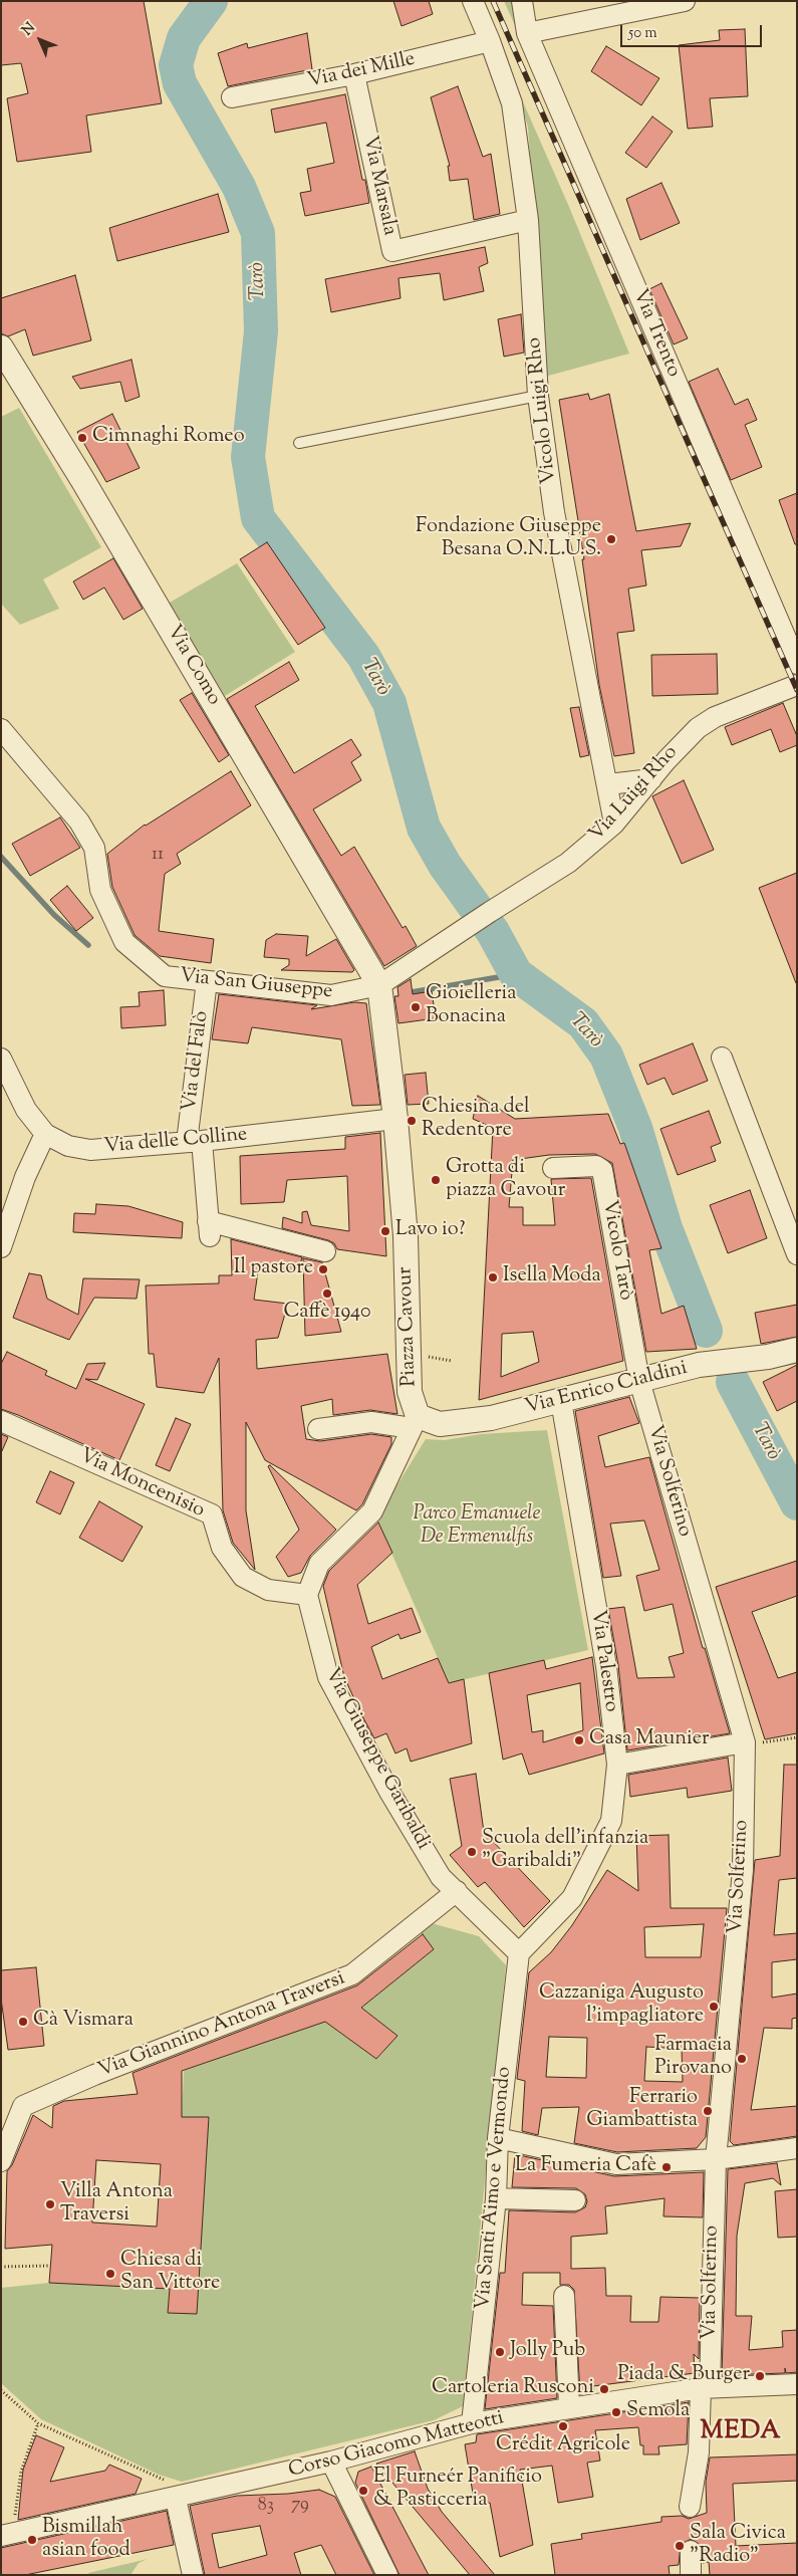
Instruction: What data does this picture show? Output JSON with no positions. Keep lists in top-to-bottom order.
{
  "streets": {
    "street": [
      "Via dei Mille",
      "Via Marsala",
      "Via Trento",
      "Vicolo Luigi Rho",
      "Via Como",
      "Via Luigi Rho",
      "Via San Giuseppe",
      "Via del Falò",
      "Via delle Colline",
      "Vicolo Tarò",
      "Piazza Cavour",
      "Via Enrico Cialdini",
      "Via Solferino",
      "Via Moncenisio",
      "Via Palestro",
      "Via Giuseppe Garibaldi",
      "Via Giannino Antona Traversi",
      "Via Santi Aimo e Vermondo",
      "Corso Giacomo Matteotti"
    ]
  },
  "crossings": [
    ["Via dei Mille", "Via Marsala"],
    ["Via dei Mille", "Vicolo Luigi Rho"],
    ["Via Marsala", "Vicolo Luigi Rho"],
    ["Vicolo Luigi Rho", "Via Luigi Rho"],
    ["Via Como", "Via Luigi Rho"],
    ["Via Como", "Via San Giuseppe"],
    ["Via Como", "Piazza Cavour"],
    ["Via Luigi Rho", "Via San Giuseppe"],
    ["Via Luigi Rho", "Piazza Cavour"],
    ["Via San Giuseppe", "Via del Falò"],
    ["Via San Giuseppe", "Piazza Cavour"],
    ["Via del Falò", "Via delle Colline"],
    ["Via delle Colline", "Piazza Cavour"],
    ["Vicolo Tarò", "Via Enrico Cialdini"],
    ["Vicolo Tarò", "Via Solferino"],
    ["Piazza Cavour", "Via Enrico Cialdini"],
    ["Via Enrico Cialdini", "Via Solferino"],
    ["Via Enrico Cialdini", "Via Palestro"],
    ["Via Solferino", "Corso Giacomo Matteotti"],
    ["Via Moncenisio", "Via Giuseppe Garibaldi"],
    ["Via Palestro", "Via Giuseppe Garibaldi"],
    ["Via Palestro", "Via Santi Aimo e Vermondo"],
    ["Via Giuseppe Garibaldi", "Via Giannino Antona Traversi"],
    ["Via Giuseppe Garibaldi", "Via Santi Aimo e Vermondo"],
    ["Via Santi Aimo e Vermondo", "Corso Giacomo Matteotti"]
  ],
  "districts": ["MEDA"],
  "water": ["Tarò"],
  "parks": ["Parco Emanuele De Ermenulfis"],
  "places": [
    "Cimnaghi Romeo",
    "Fondazione Giuseppe Besana O.N.L.U.S.",
    "Gioielleria Bonacina",
    "Chiesina del Redentore",
    "Grotta di piazza Cavour",
    "Lavo io?",
    "Il pastore",
    "Isella Moda",
    "Caffè 1940",
    "Casa Maunier",
    "Scuola dell'infanzia \"Garibaldi\"",
    "Cazzaniga Augusto l'impagliatore",
    "Cà Vismara",
    "Farmacia Pirovano",
    "Ferrario Giambattista",
    "La Fumeria Cafè",
    "Villa Antona Traversi",
    "Chiesa di San Vittore",
    "Jolly Pub",
    "Piada & Burger",
    "Cartoleria Rusconi",
    "Semola",
    "Crédit Agricole",
    "El Furneér Panificio & Pasticceria",
    "Bismillah asian food",
    "Sala Civica \"Radio\""
  ],
  "house_numbers": ["11", "79", "83"],
  "scale_bar": "50 m",
  "north": "top left"
}
